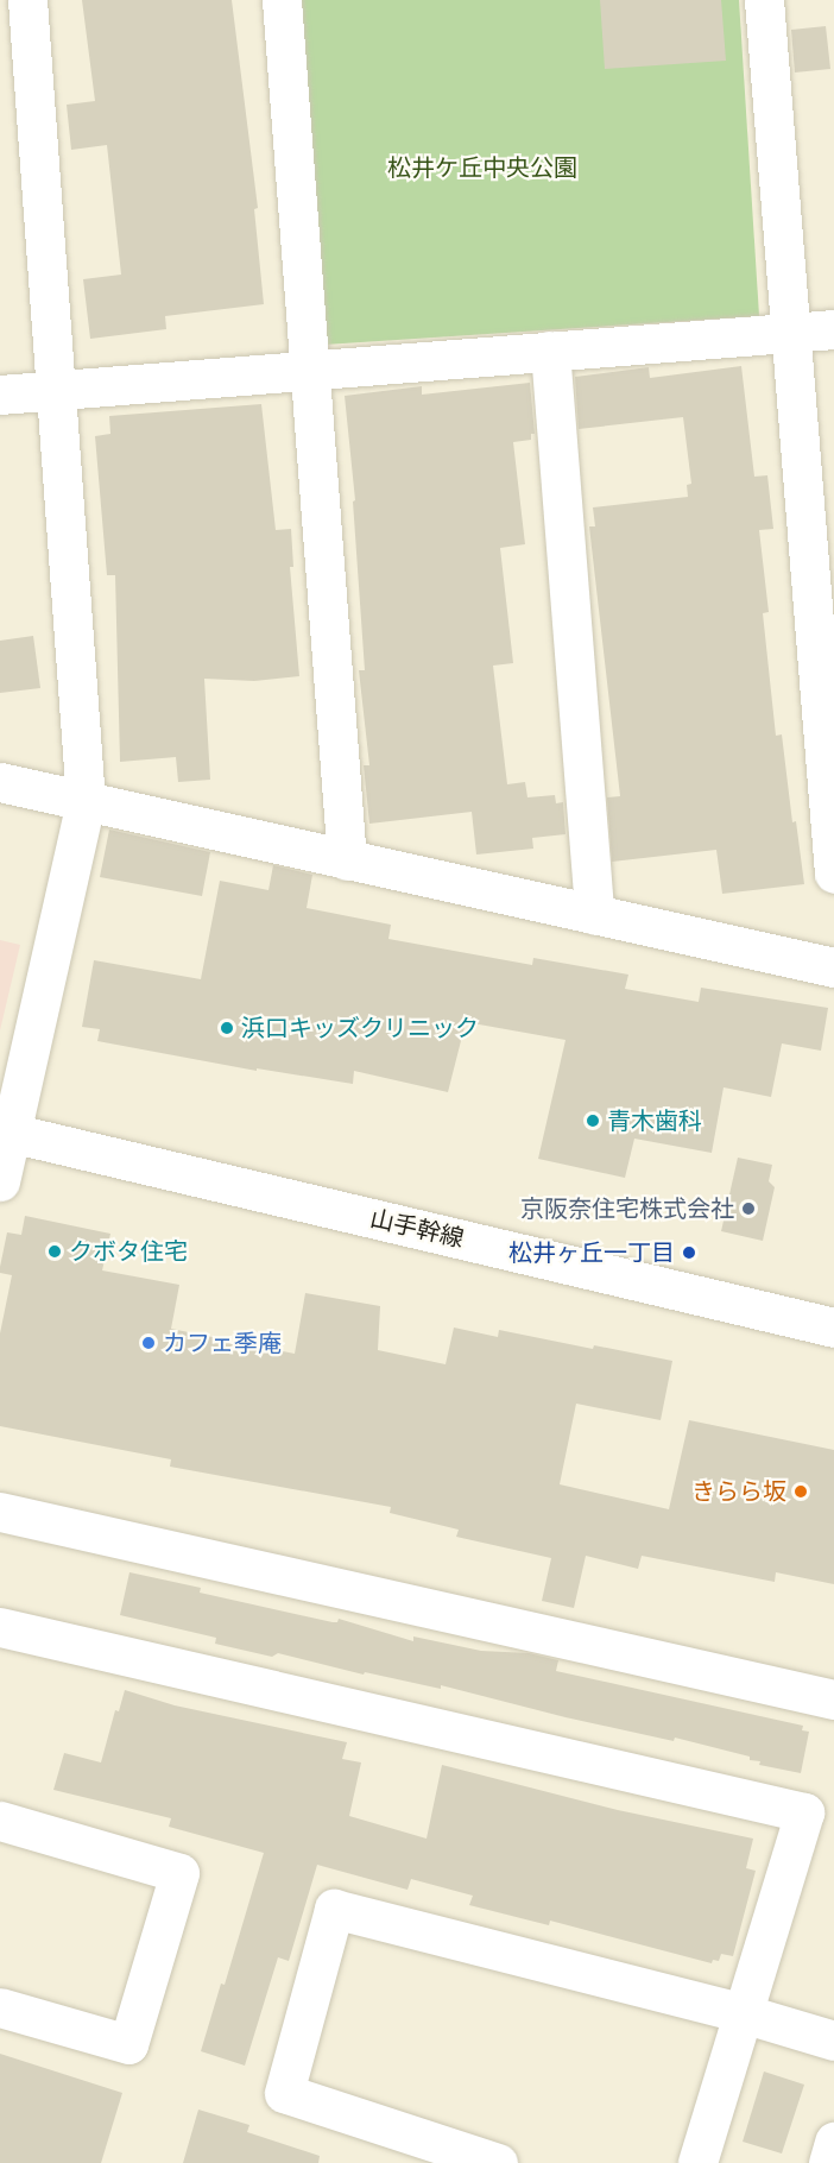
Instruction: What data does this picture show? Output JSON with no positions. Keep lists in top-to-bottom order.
{
  "streets": {
    "street": ["山手幹線"]
  },
  "parks": ["松井ケ丘中央公園"],
  "places": [
    "浜口キッズクリニック",
    "青木歯科",
    "京阪奈住宅株式会社",
    "クボタ住宅",
    "松井ヶ丘一丁目",
    "カフェ季庵",
    "きらら坂"
  ]
}
